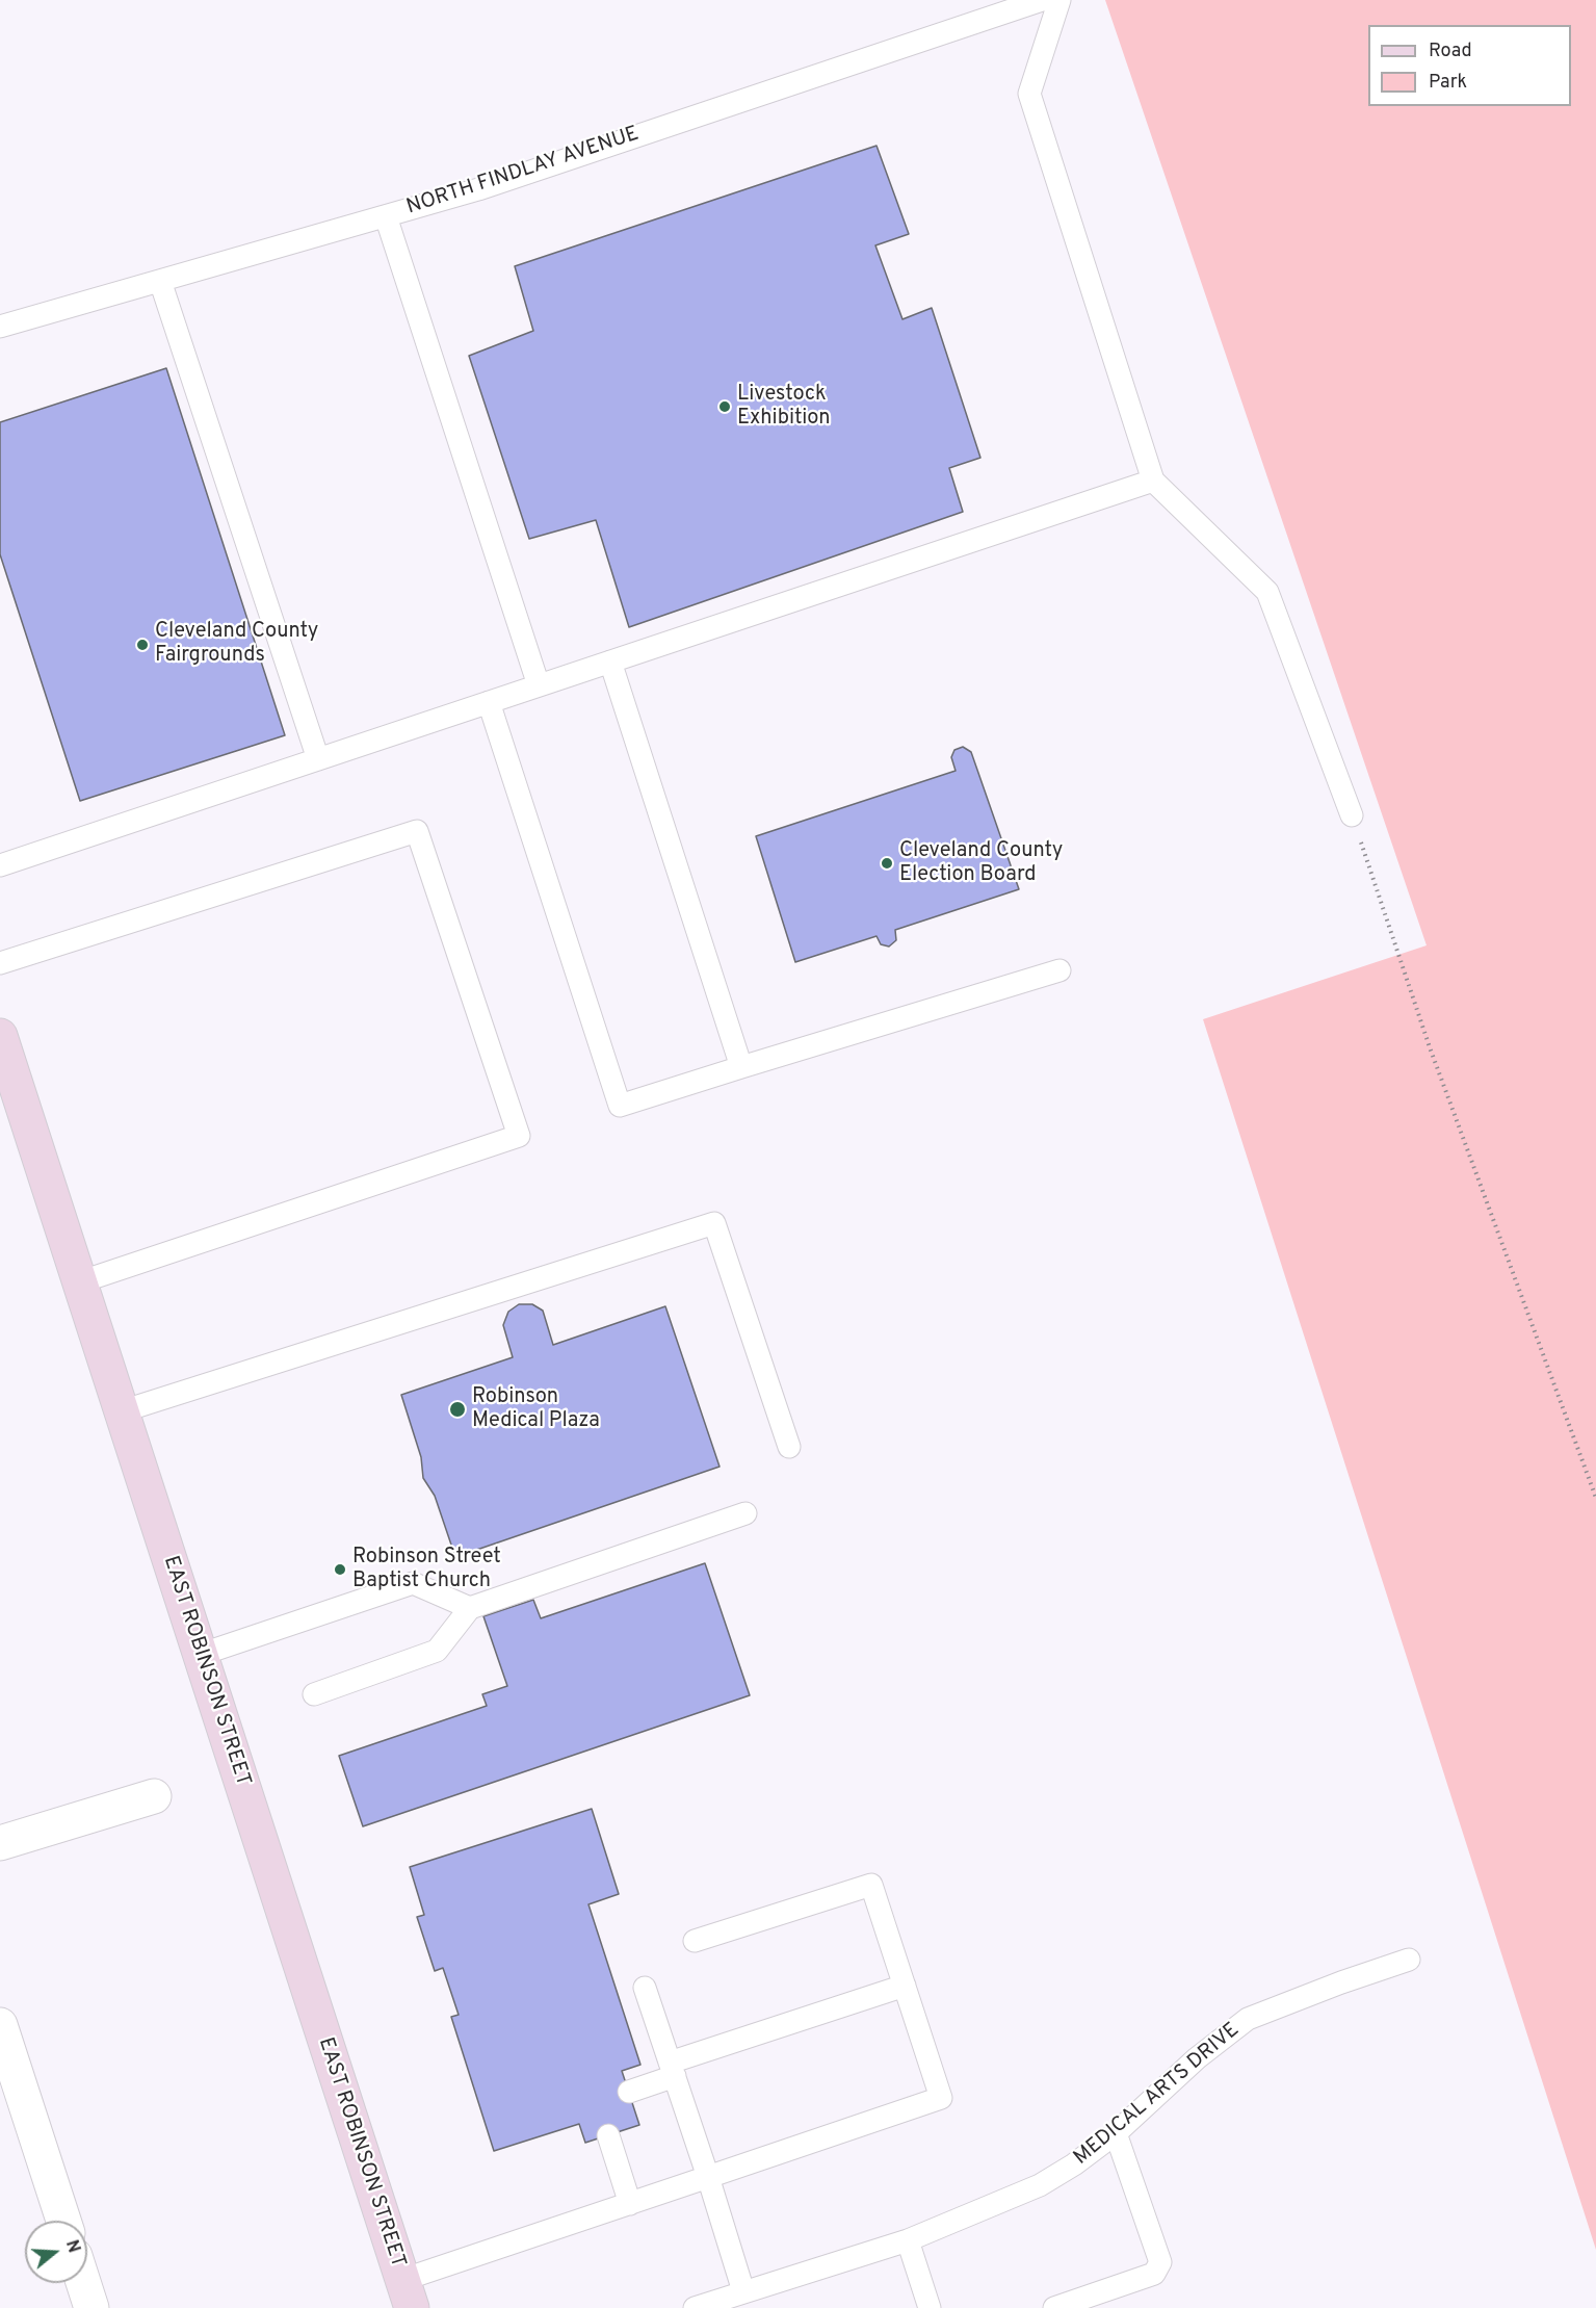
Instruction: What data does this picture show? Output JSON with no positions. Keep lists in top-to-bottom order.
{
  "streets": {
    "main road": ["EAST ROBINSON STREET"],
    "lane": ["NORTH FINDLAY AVENUE", "MEDICAL ARTS DRIVE"]
  },
  "places": [
    "Livestock Exhibition",
    "Cleveland County Fairgrounds",
    "Cleveland County Election Board",
    "Robinson Medical Plaza",
    "Robinson Street Baptist Church"
  ],
  "legend": ["Road", "Park"],
  "north": "right"
}
